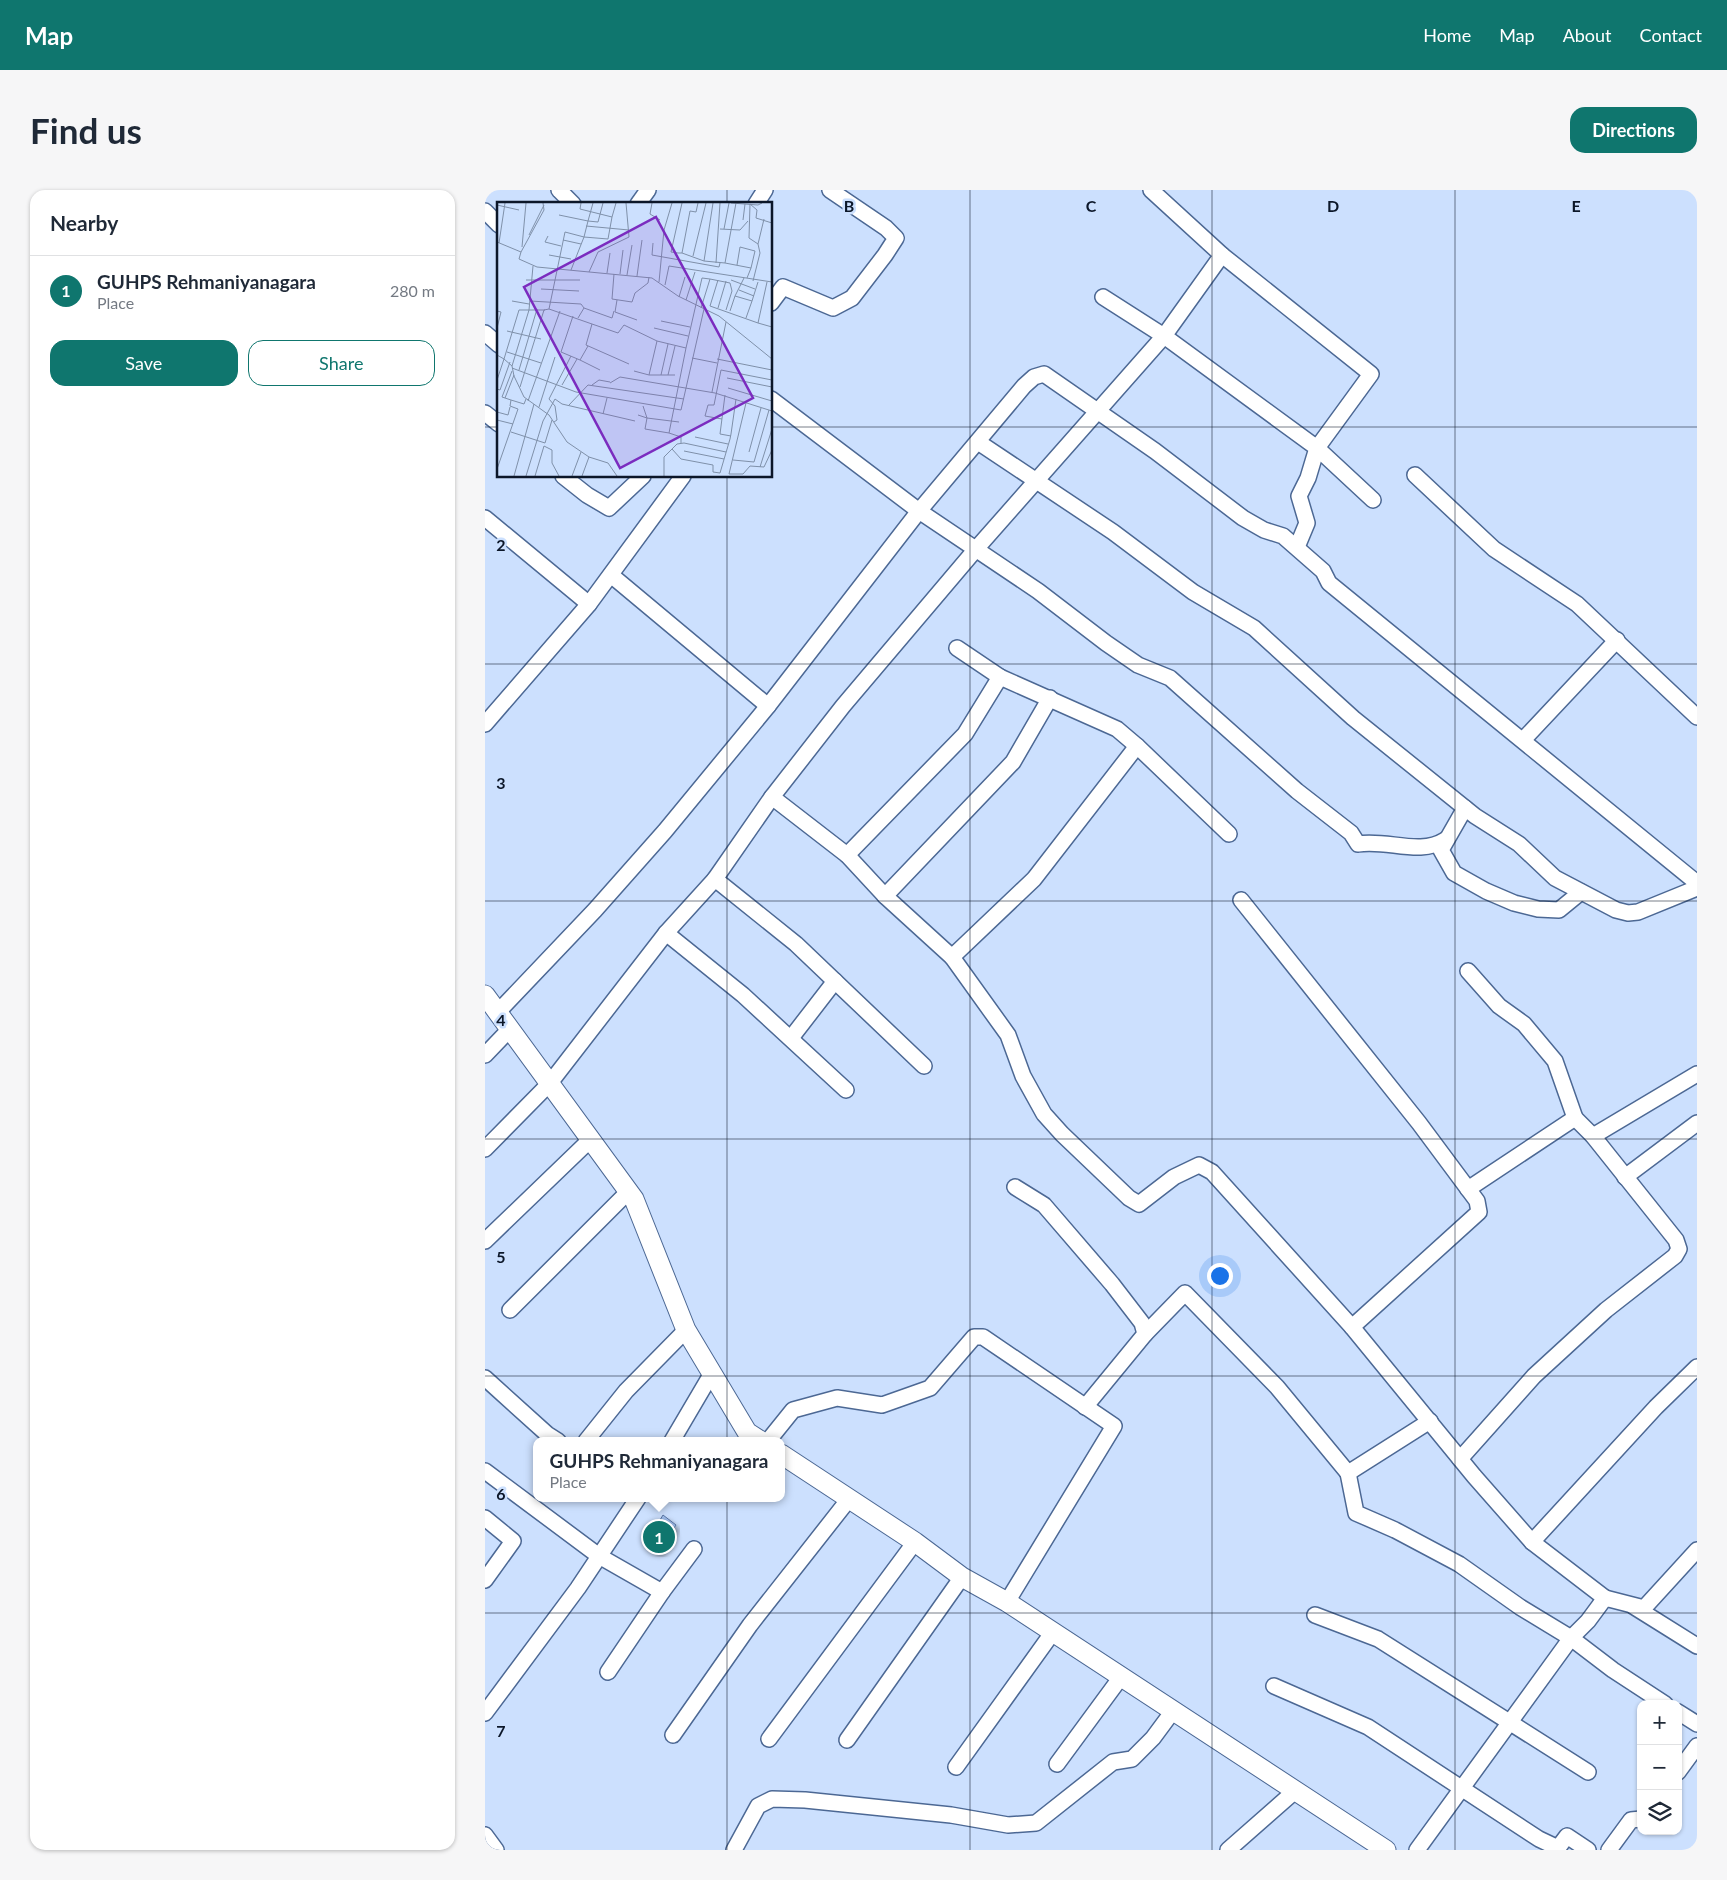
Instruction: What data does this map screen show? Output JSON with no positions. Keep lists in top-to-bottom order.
{
  "page": {
    "header": "Map",
    "nav": [
      "Home",
      "Map",
      "About",
      "Contact"
    ],
    "buttons": [
      "Directions",
      ["Save", "Share"]
    ],
    "title": "Find us",
    "heading": "Nearby",
    "list": [
      {
        "mark": "1",
        "name": "GUHPS Rehmaniyanagara",
        "note": "Place",
        "value": "280 m"
      }
    ],
    "popup": ["GUHPS Rehmaniyanagara", "Place"],
    "pins": "1",
    "map_buttons": ["+", "−"]
  },
  "grid": {
    "columns": [
      "B",
      "C",
      "D",
      "E"
    ],
    "rows": [
      "2",
      "3",
      "4",
      "5",
      "6",
      "7"
    ]
  }
}
